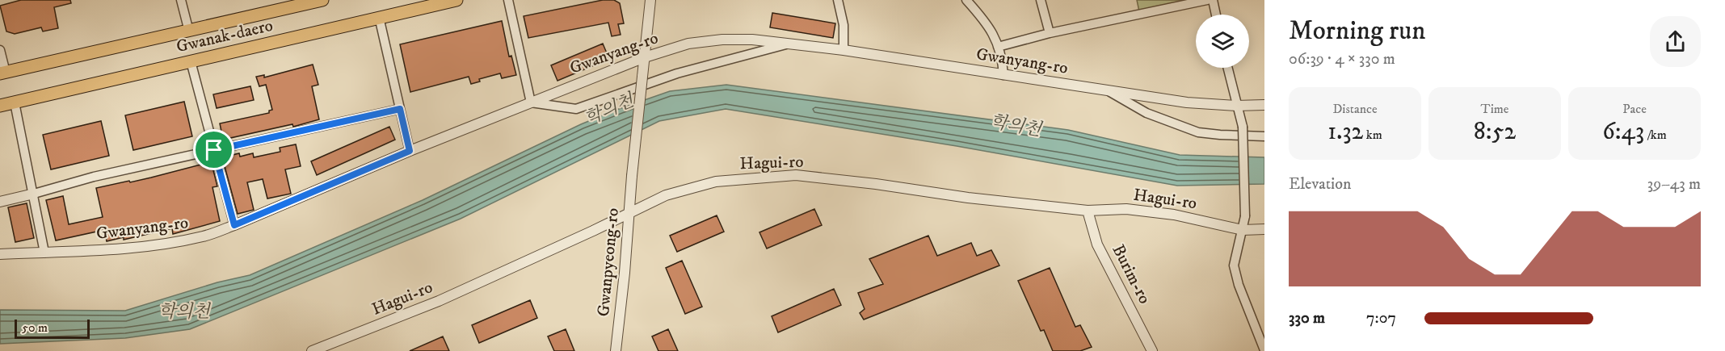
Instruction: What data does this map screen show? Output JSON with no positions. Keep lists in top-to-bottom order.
{
  "streets": {
    "main road": ["Gwanak-daero"],
    "street": [
      "Gwanyang-ro",
      "Hagui-ro",
      "Gwanpyeong-ro",
      "Burim-ro"
    ]
  },
  "crossings": [
    ["Gwanyang-ro", "Gwanpyeong-ro"],
    ["Hagui-ro", "Gwanpyeong-ro"],
    ["Hagui-ro", "Burim-ro"]
  ],
  "water": ["학의천"],
  "scale_bar": "50 m",
  "page": {
    "heading": ["Morning run", "06:39 · 4 × 330 m"],
    "stats": [
      ["Distance", "1.32 km"],
      ["Time", "8:52"],
      ["Pace", "6:43 /km"]
    ],
    "chart": ["Elevation", "39–43 m"],
    "list": [
      {
        "name": "330 m",
        "note": "7:07"
      }
    ],
    "scale": "50 m"
  }
}
